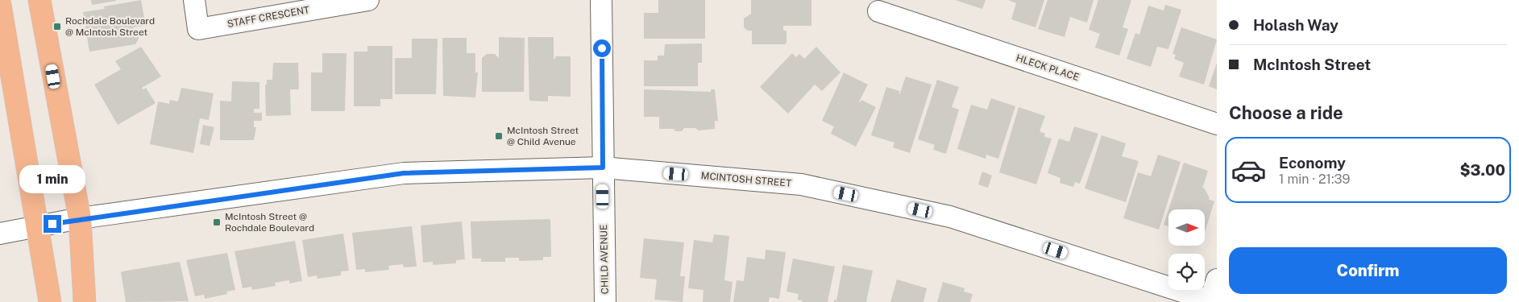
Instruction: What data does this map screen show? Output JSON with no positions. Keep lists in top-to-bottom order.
{
  "streets": {
    "street": [
      "STAFF CRESCENT",
      "HLECK PLACE",
      "MCINTOSH STREET",
      "CHILD AVENUE"
    ]
  },
  "crossings": [
    ["MCINTOSH STREET", "CHILD AVENUE"]
  ],
  "places": {
    "transit": ["Rochdale Boulevard @ McIntosh Street", "McIntosh Street @ Child Avenue", "McIntosh Street @ Rochdale Boulevard"]
  },
  "north": "right",
  "page": {
    "banner": ["Holash Way", "McIntosh Street"],
    "heading": "Choose a ride",
    "list": [
      {
        "name": "Economy",
        "note": "1 min · 21:39",
        "value": "$3.00"
      }
    ],
    "bubble": "1 min",
    "buttons": "Confirm"
  }
}
